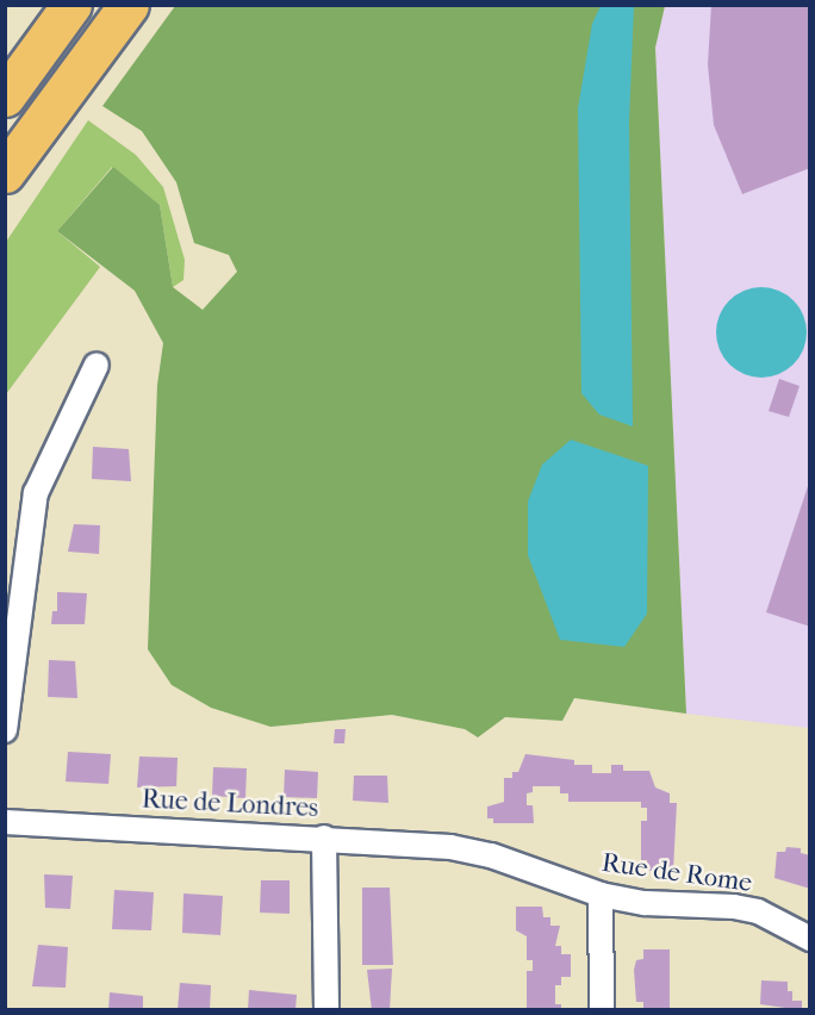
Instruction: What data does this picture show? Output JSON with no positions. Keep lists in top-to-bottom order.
{
  "streets": {
    "street": ["Rue de Londres", "Rue de Rome"]
  },
  "crossings": [
    ["Rue de Londres", "Rue de Rome"]
  ]
}
